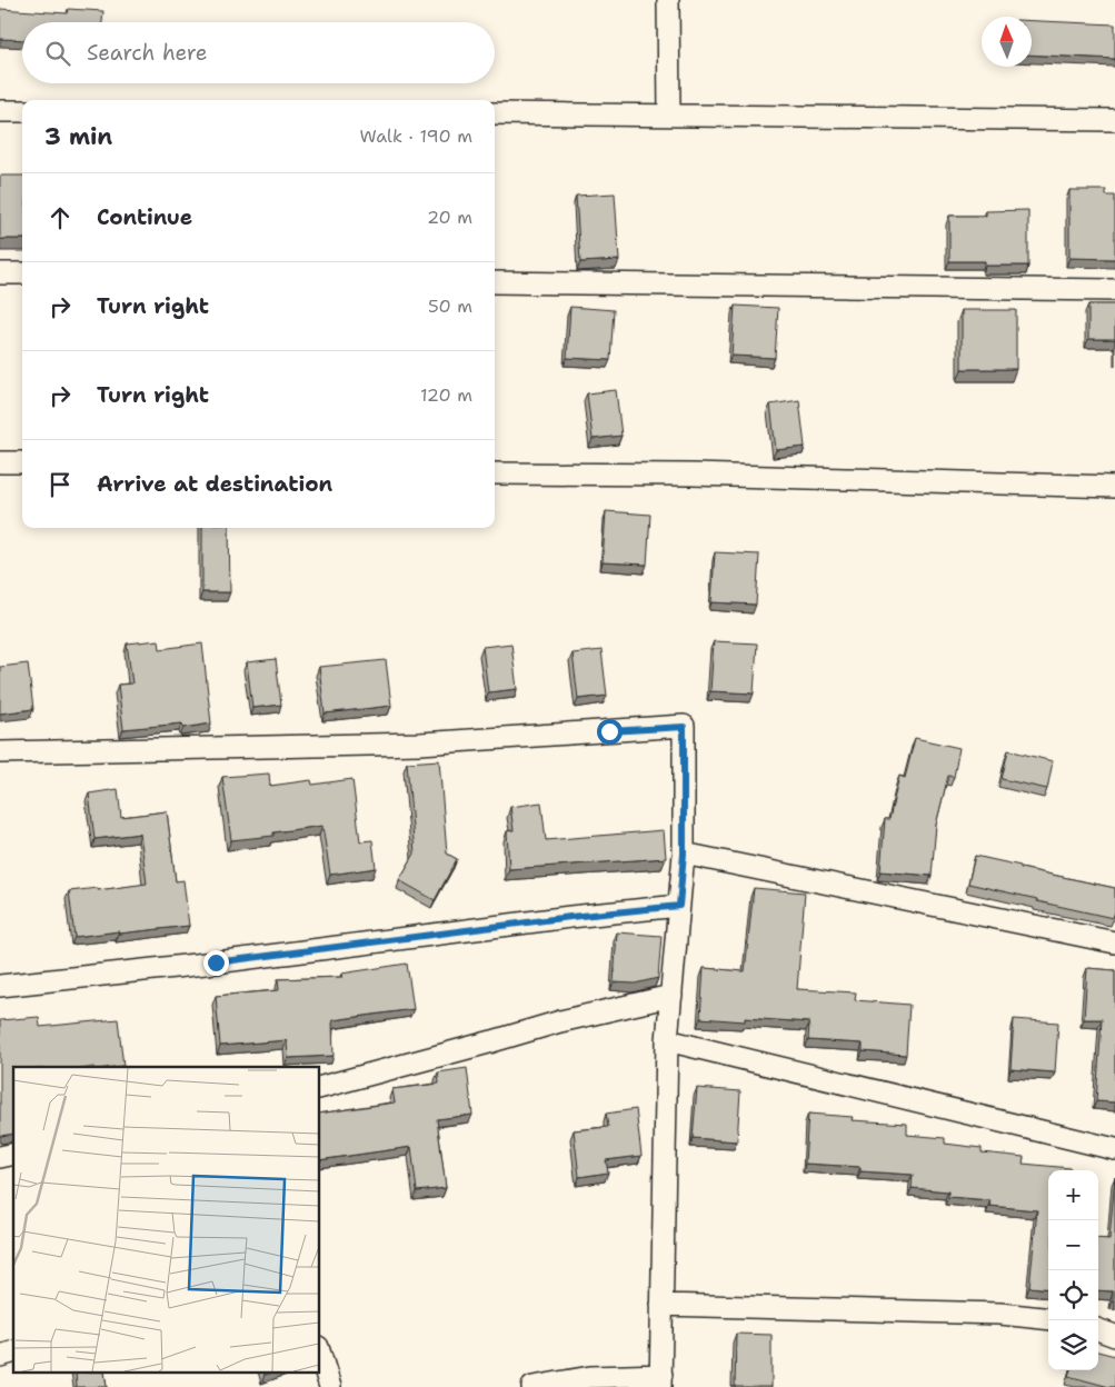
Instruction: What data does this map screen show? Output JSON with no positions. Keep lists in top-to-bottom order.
{
  "north": "top",
  "page": {
    "search": "Search here",
    "heading": ["3 min", "Walk · 190 m"],
    "list": [
      ["Continue", "20 m"],
      ["Turn right", "50 m"],
      ["Turn right", "120 m"],
      "Arrive at destination"
    ],
    "map_buttons": ["+", "−"]
  }
}
